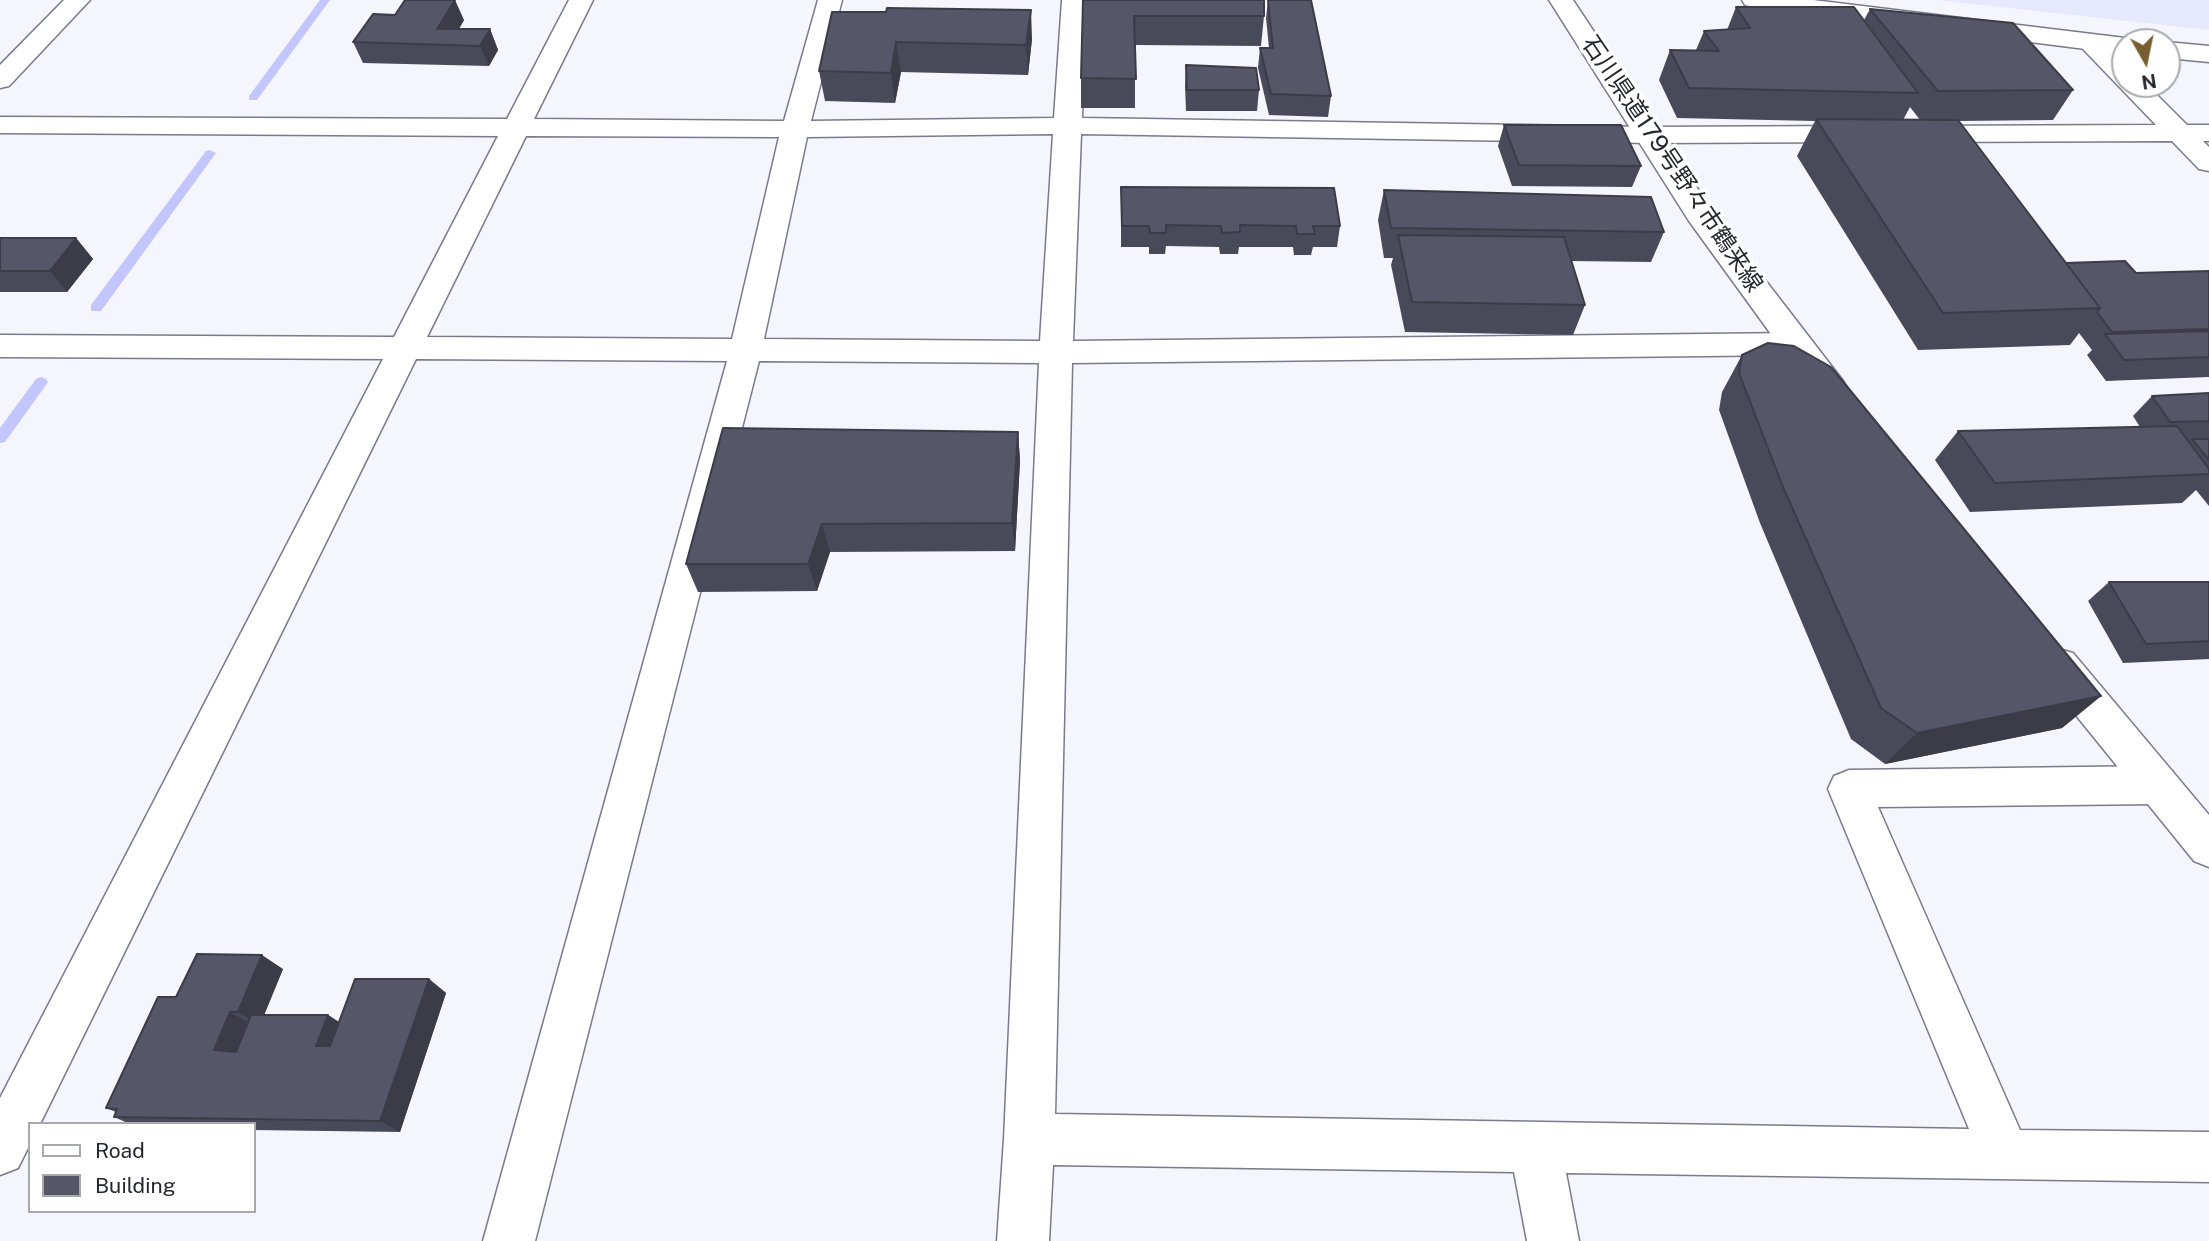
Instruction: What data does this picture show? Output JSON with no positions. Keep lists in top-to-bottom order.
{
  "streets": {
    "street": ["石川県道179号野々市鶴来線"]
  },
  "legend": ["Road", "Building"],
  "north": "bottom"
}
